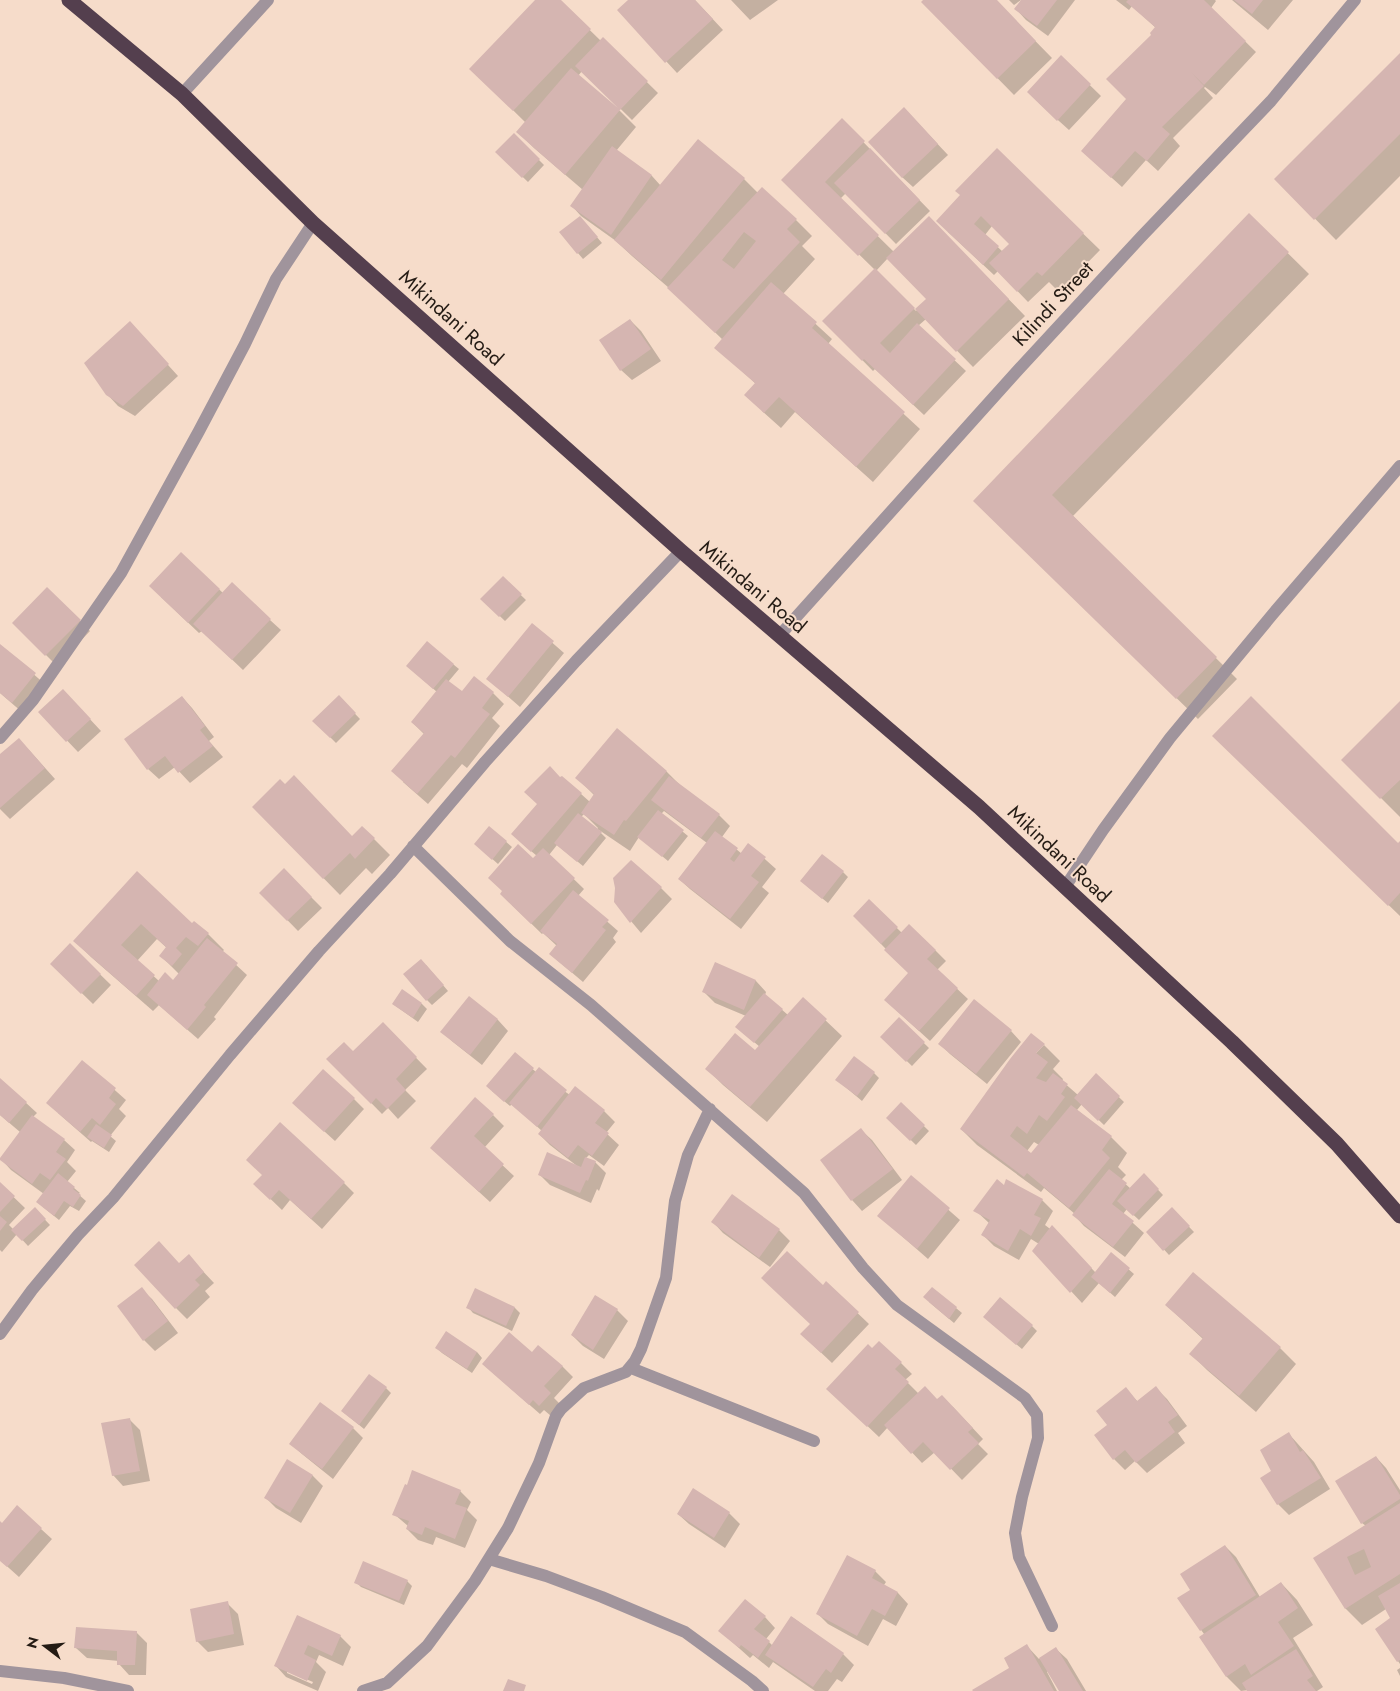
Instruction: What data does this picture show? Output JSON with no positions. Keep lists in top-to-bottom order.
{
  "streets": {
    "highway": ["Mikindani Road"],
    "street": ["Kilindi Street"]
  },
  "crossings": [
    ["Kilindi Street", "Mikindani Road"]
  ],
  "north": "left"
}
